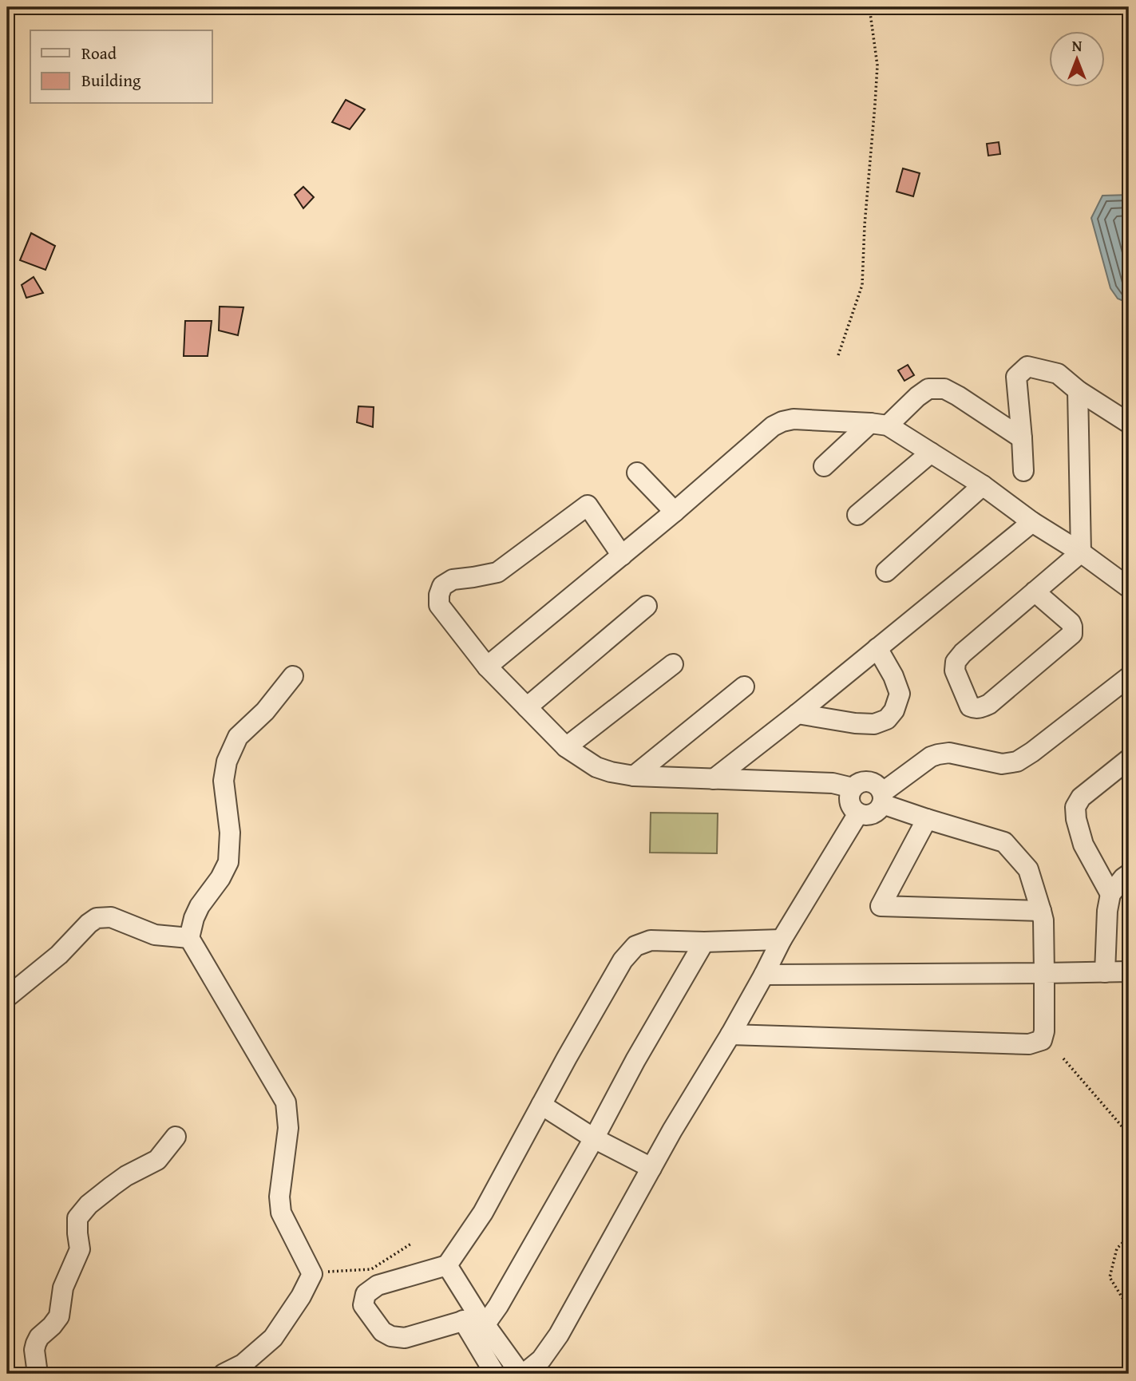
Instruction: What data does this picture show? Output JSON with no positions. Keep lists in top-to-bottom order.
{
  "legend": ["Road", "Building"],
  "north": "top"
}
